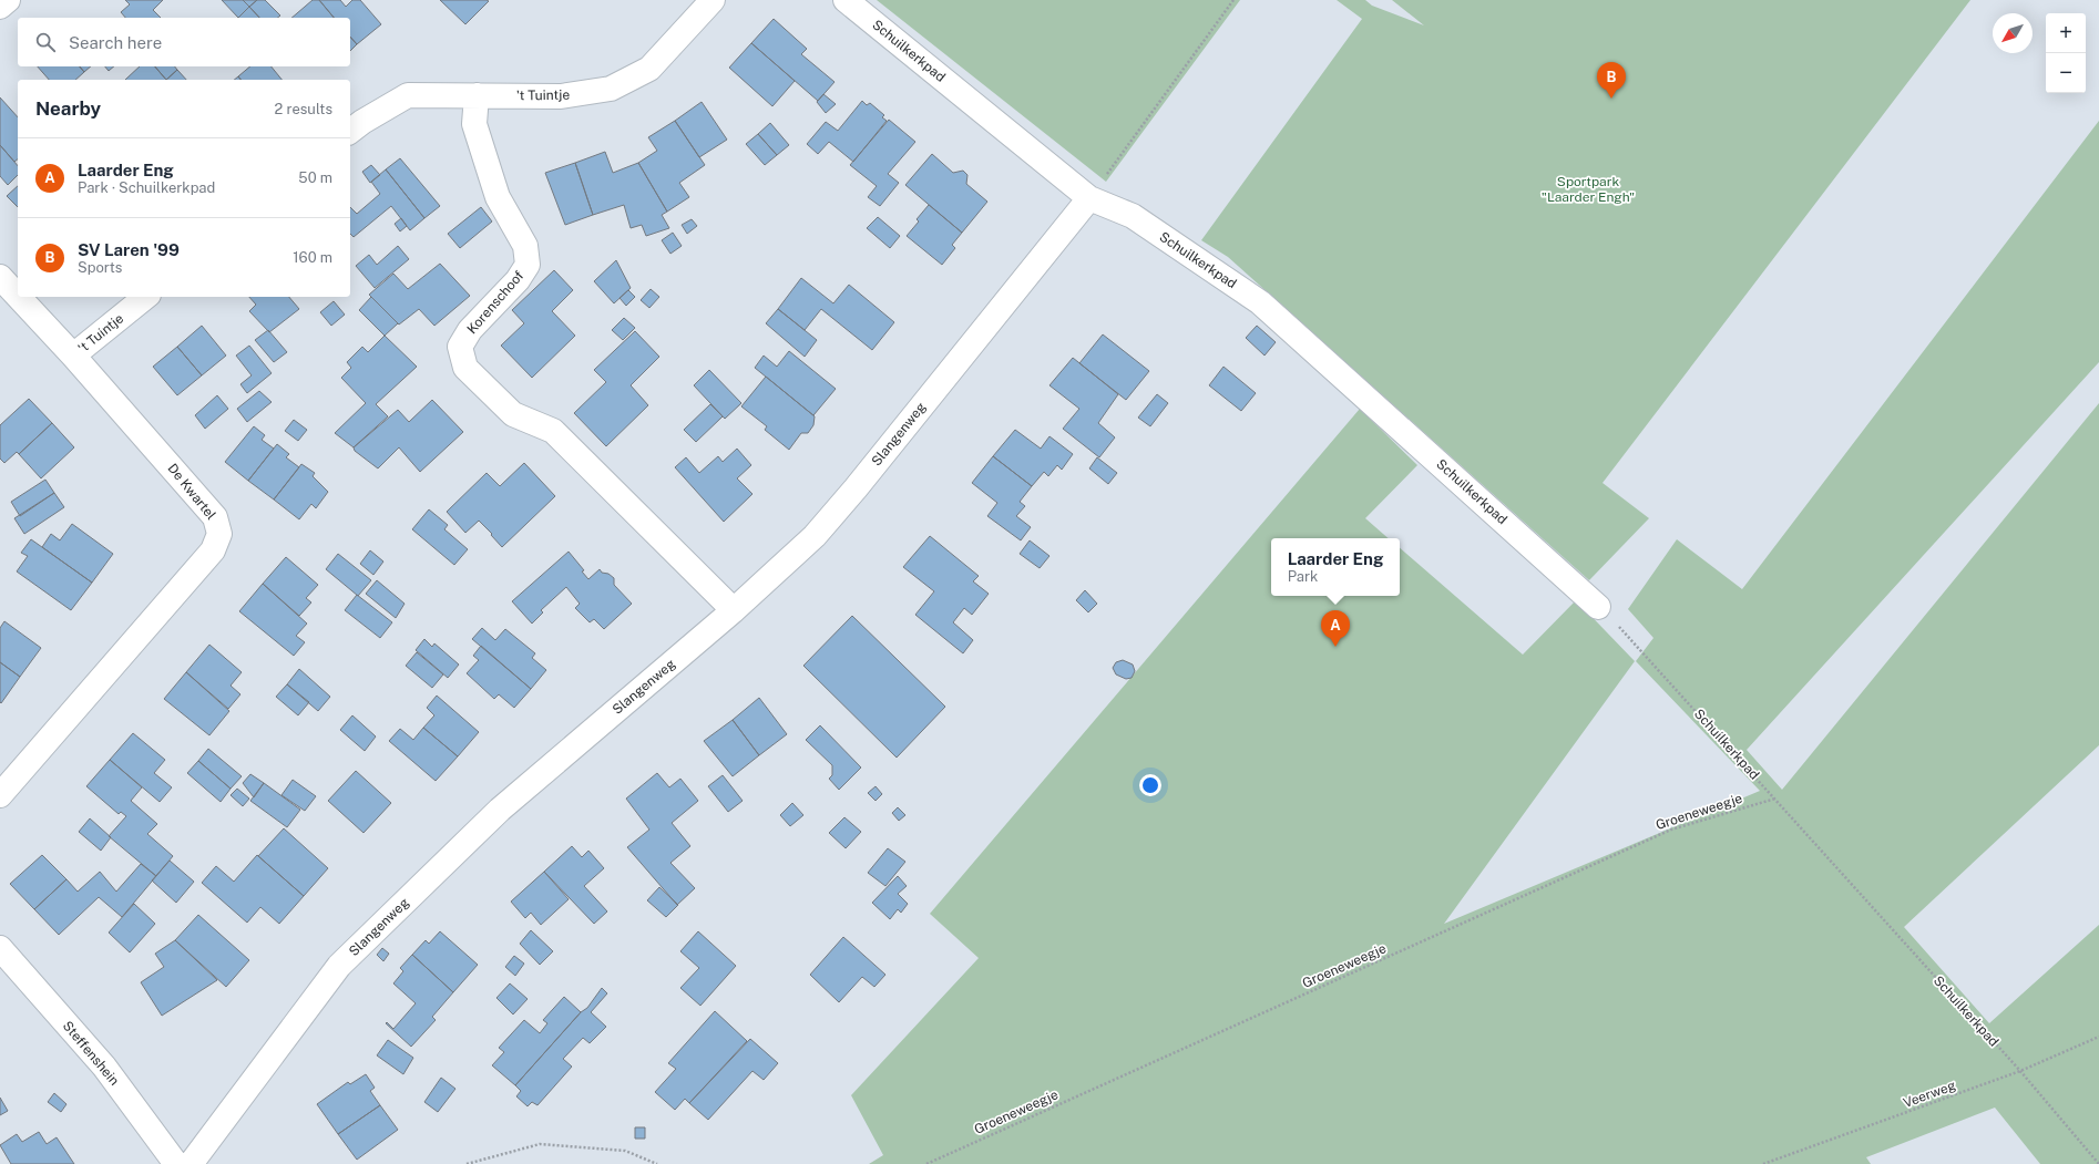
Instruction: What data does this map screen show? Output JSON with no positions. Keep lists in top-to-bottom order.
{
  "streets": {
    "street": [
      "Schuilkerkpad",
      "'t Tuintje",
      "Korenschoof",
      "Slangenweg",
      "De Kwartel",
      "Steffenshein"
    ],
    "path": ["Groeneweegje", "Veerweg"]
  },
  "crossings": [
    ["Schuilkerkpad", "Slangenweg"],
    ["Schuilkerkpad", "Groeneweegje"],
    ["Schuilkerkpad", "Veerweg"],
    ["'t Tuintje", "Korenschoof"],
    ["'t Tuintje", "De Kwartel"],
    ["Korenschoof", "Slangenweg"]
  ],
  "parks": ["Sportpark \"Laarder Engh\""],
  "north": "bottom left",
  "page": {
    "map_buttons": ["+", "−"],
    "search": "Search here",
    "pins": ["B", "A"],
    "heading": ["Nearby", "2 results"],
    "list": [
      {
        "mark": "A",
        "name": "Laarder Eng",
        "note": "Park · Schuilkerkpad",
        "value": "50 m"
      },
      {
        "mark": "B",
        "name": "SV Laren '99",
        "note": "Sports",
        "value": "160 m"
      }
    ],
    "popup": ["Laarder Eng", "Park"]
  }
}
